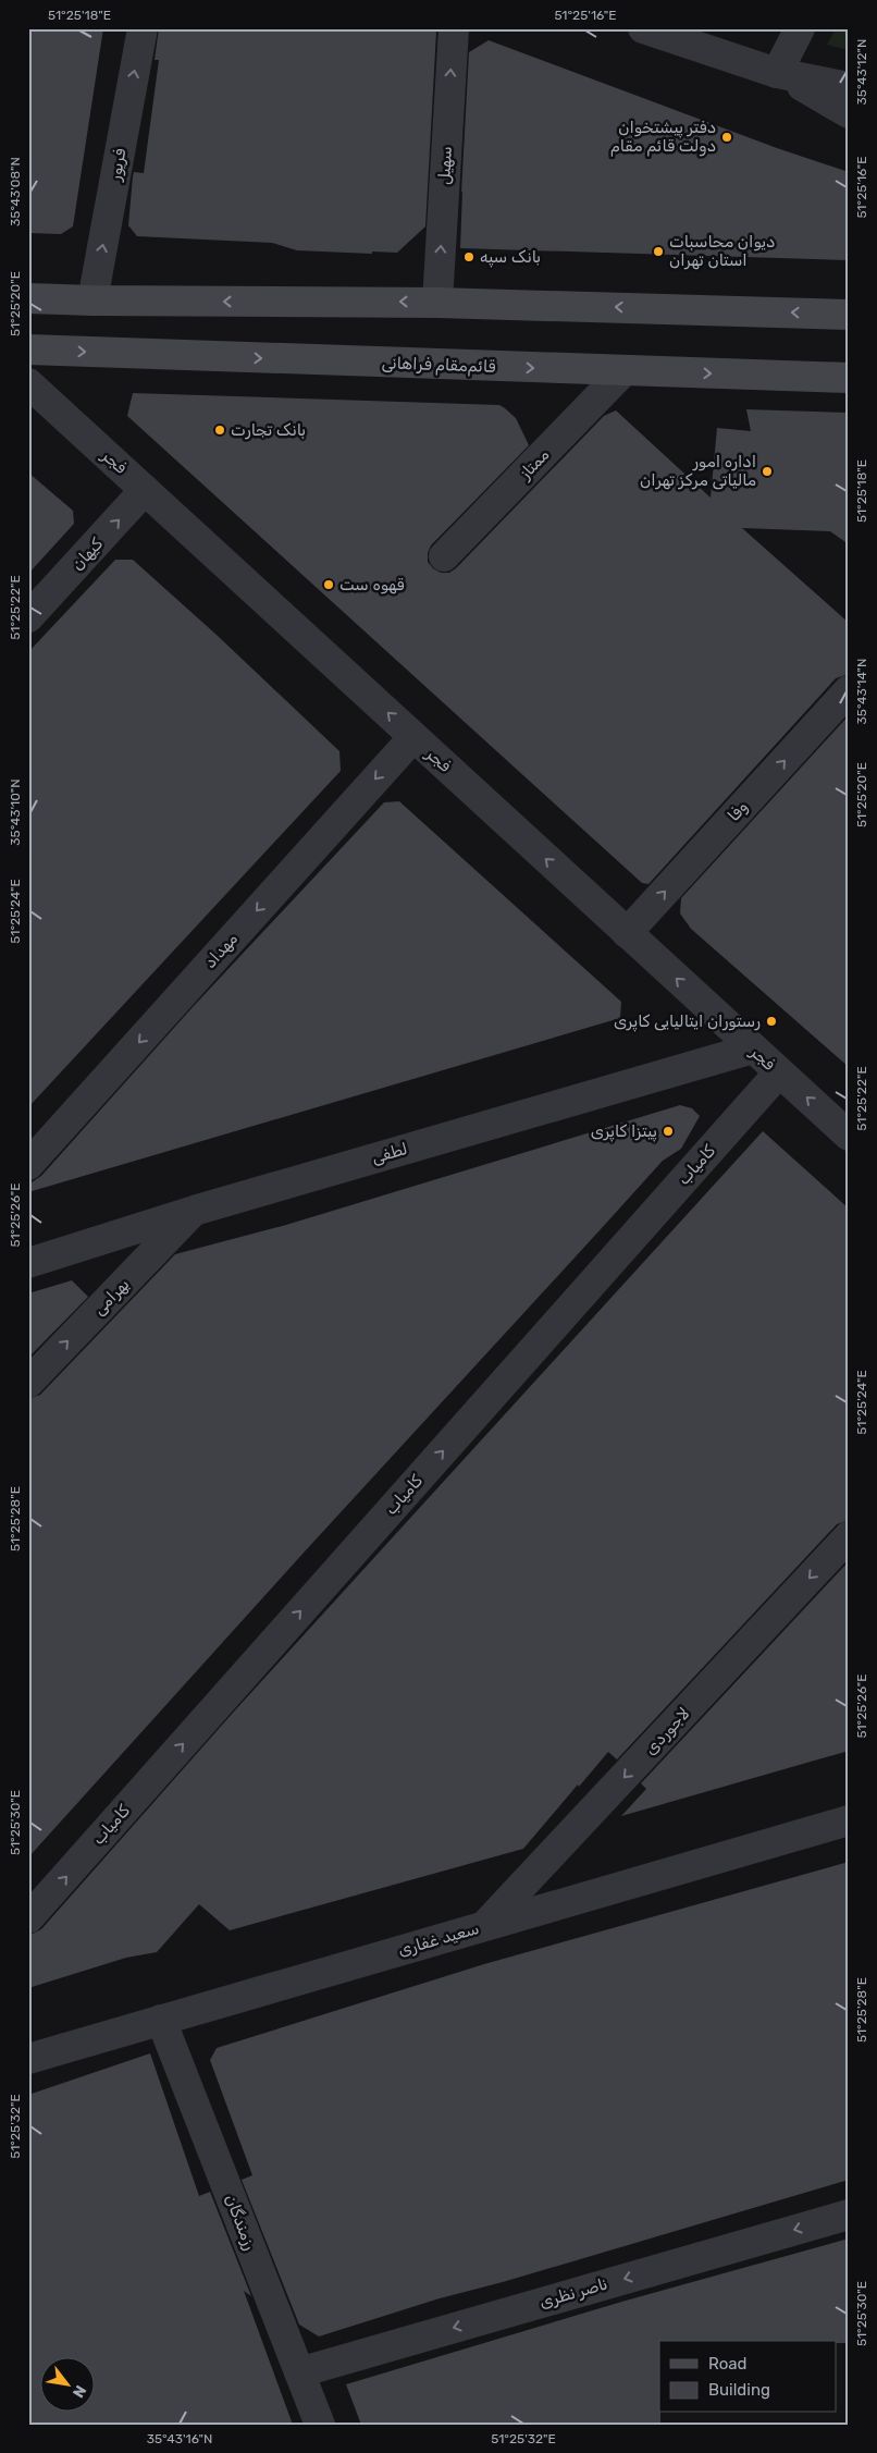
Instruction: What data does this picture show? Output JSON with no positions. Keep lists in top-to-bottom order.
{
  "streets": {
    "main road": ["قائم‌مقام فراهانی"],
    "street": [
      "فریور",
      "سهیل",
      "فجر",
      "ممتاز",
      "کیهان",
      "وفا",
      "مهداد",
      "لطفی",
      "کامیاب",
      "بهرامی",
      "لاجوردی",
      "سعید غفاری",
      "رزمندگان",
      "ناصر نظری"
    ]
  },
  "crossings": [
    ["قائم‌مقام فراهانی", "ممتاز"],
    ["فجر", "کیهان"],
    ["فجر", "وفا"],
    ["فجر", "مهداد"],
    ["فجر", "لطفی"],
    ["فجر", "کامیاب"],
    ["لطفی", "بهرامی"],
    ["لاجوردی", "سعید غفاری"],
    ["سعید غفاری", "رزمندگان"],
    ["رزمندگان", "ناصر نظری"]
  ],
  "one_way": [
    "فریور",
    "سهیل",
    "فجر",
    "کیهان",
    "وفا",
    "مهداد",
    "کامیاب",
    "بهرامی",
    "لاجوردی",
    "ناصر نظری"
  ],
  "places": [
    "دفتر پیشتخوان دولت قائم مقام",
    "دیوان محاسبات استان تهران",
    "بانک سپه",
    "بانک تجارت",
    "اداره امور مالیاتی مرکز تهران",
    "قهوه ست",
    "رستوران ایتالیایی کاپری",
    "پیتزا کاپری"
  ],
  "legend": ["Road", "Building"],
  "north": "bottom right",
  "coordinates": [
    "51°25'18\"E",
    "51°25'16\"E",
    "35°43'12\"N",
    "35°43'08\"N",
    "51°25'20\"E",
    "51°25'22\"E",
    "35°43'14\"N",
    "35°43'10\"N",
    "51°25'24\"E",
    "51°25'26\"E",
    "51°25'28\"E",
    "51°25'30\"E",
    "51°25'32\"E",
    "35°43'16\"N"
  ]
}
